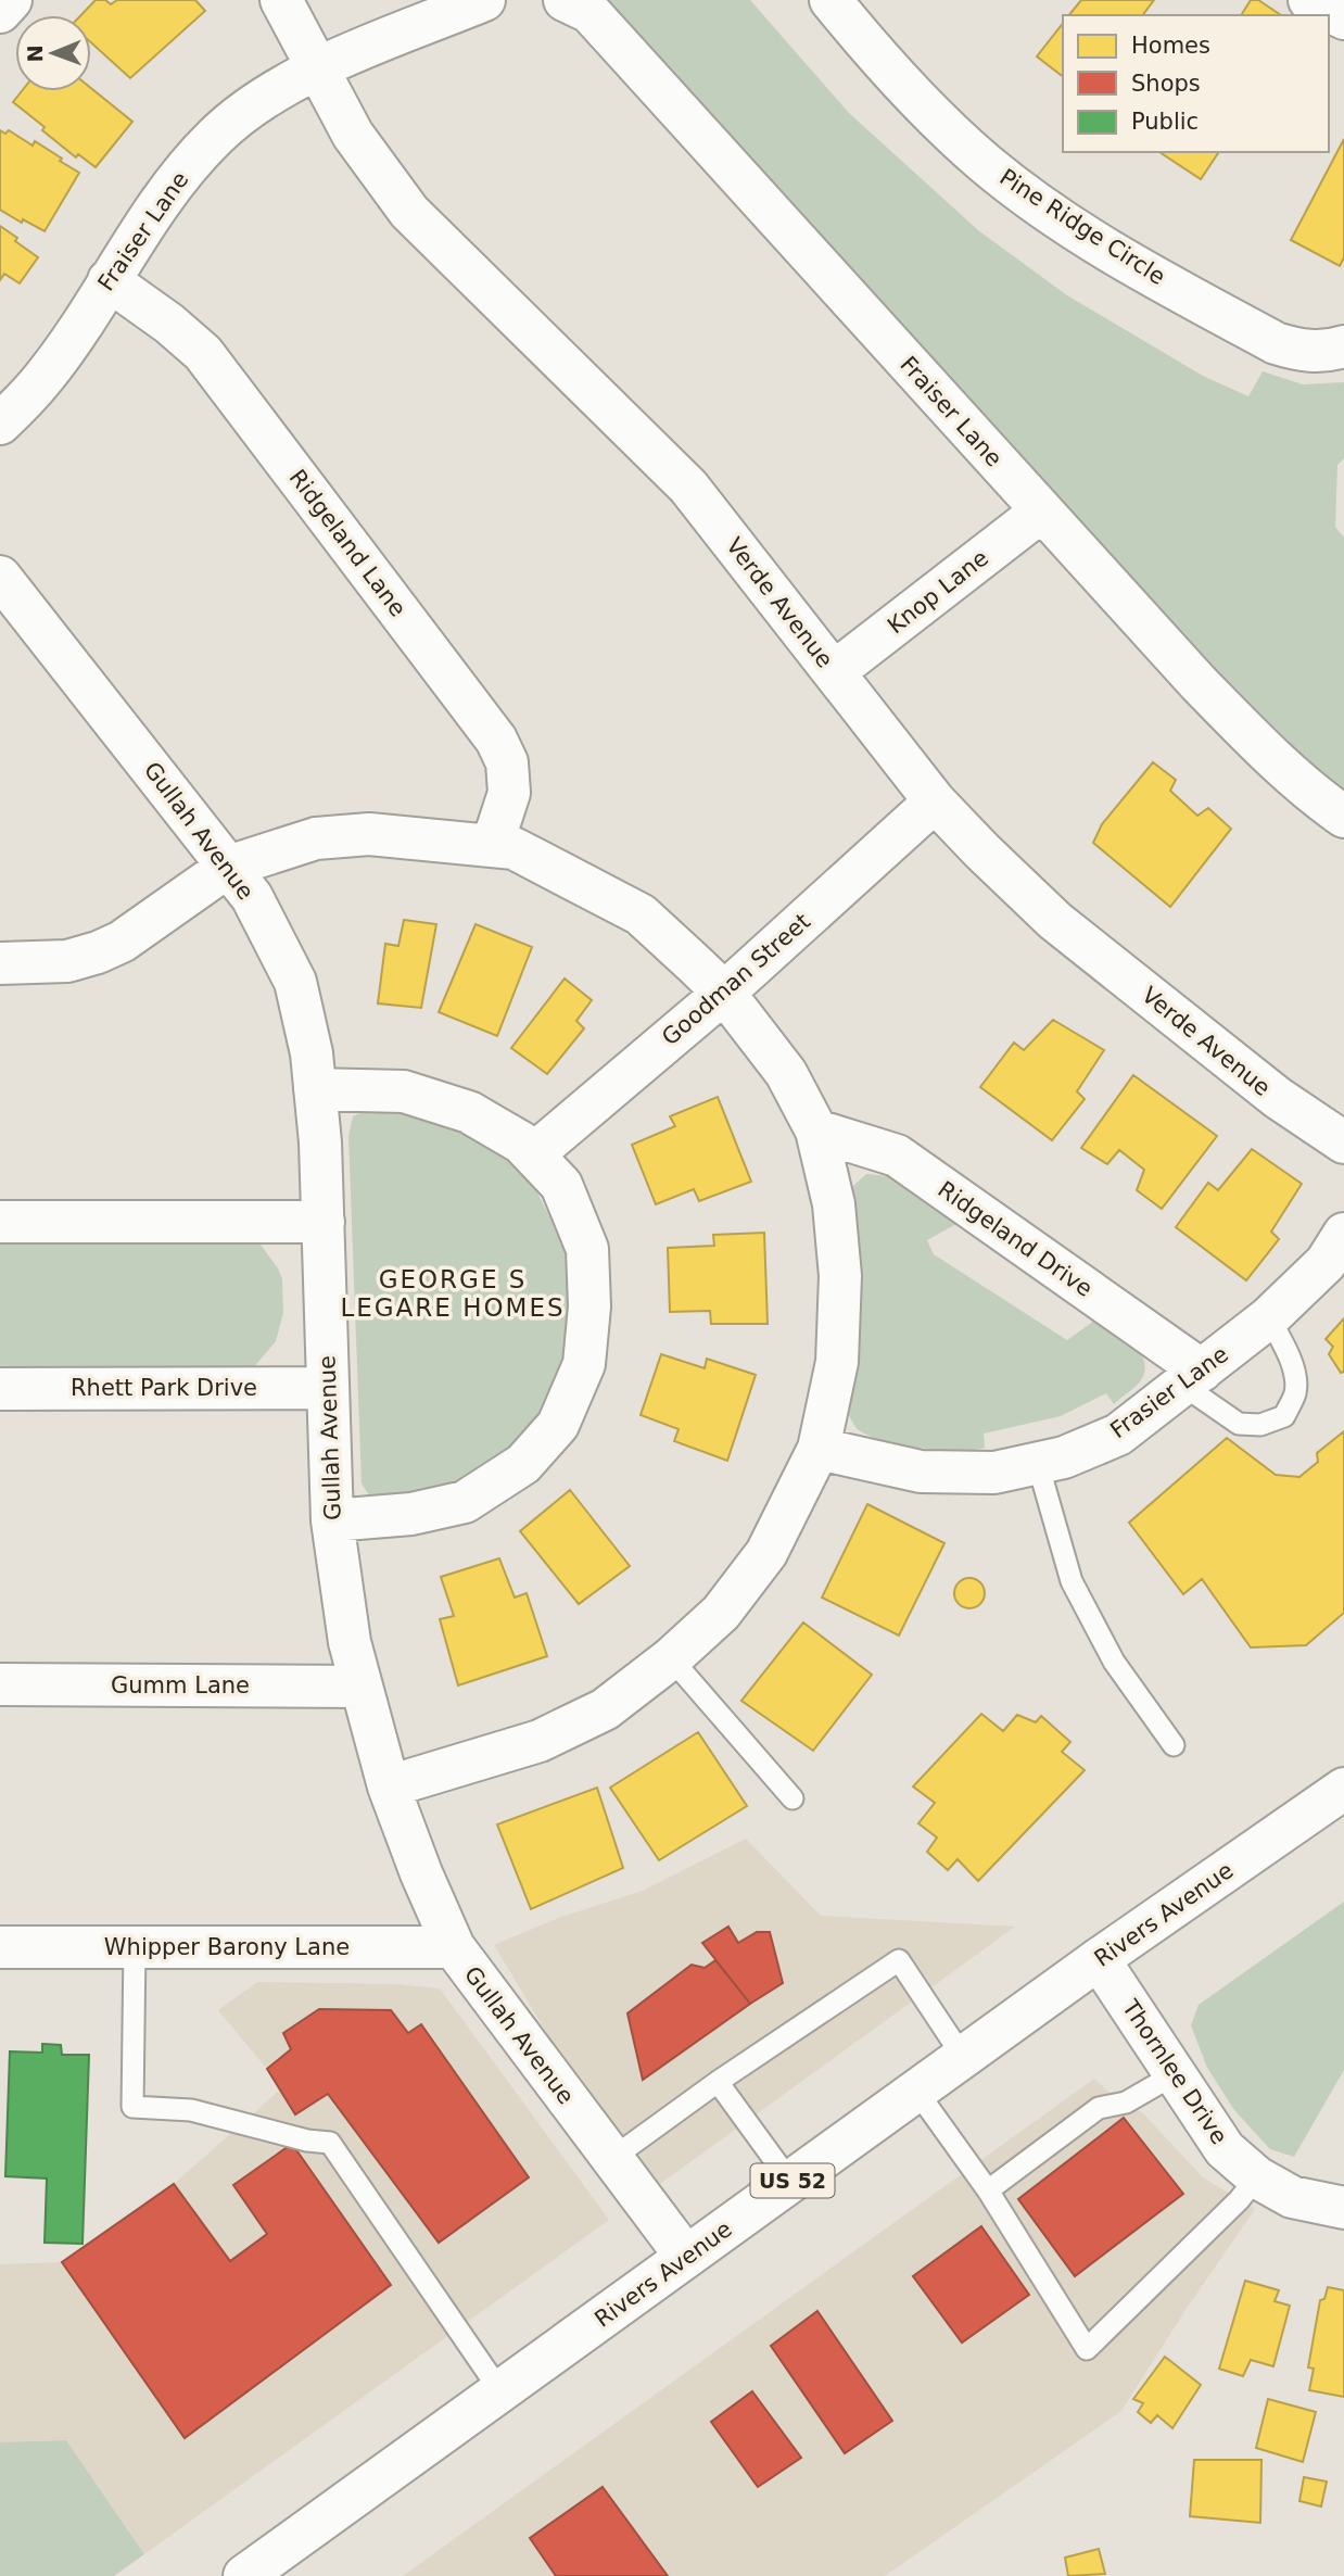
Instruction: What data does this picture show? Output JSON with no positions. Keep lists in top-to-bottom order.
{
  "streets": {
    "street": [
      "Pine Ridge Circle",
      "Fraiser Lane",
      "Ridgeland Lane",
      "Knop Lane",
      "Verde Avenue",
      "Gullah Avenue",
      "Goodman Street",
      "Ridgeland Drive",
      "Rhett Park Drive",
      "Frasier Lane",
      "Gumm Lane",
      "Rivers Avenue",
      "Whipper Barony Lane",
      "Thornlee Drive",
      "US 52"
    ]
  },
  "crossings": [
    ["Fraiser Lane", "Ridgeland Lane"],
    ["Fraiser Lane", "Knop Lane"],
    ["Fraiser Lane", "Verde Avenue"],
    ["Knop Lane", "Verde Avenue"],
    ["Verde Avenue", "Goodman Street"],
    ["Gullah Avenue", "Rhett Park Drive"],
    ["Gullah Avenue", "Gumm Lane"],
    ["Gullah Avenue", "Rivers Avenue"],
    ["Gullah Avenue", "Whipper Barony Lane"],
    ["Ridgeland Drive", "Frasier Lane"],
    ["Rivers Avenue", "Thornlee Drive"]
  ],
  "districts": ["GEORGE S LEGARE HOMES"],
  "legend": ["Homes", "Shops", "Public"],
  "north": "left"
}
